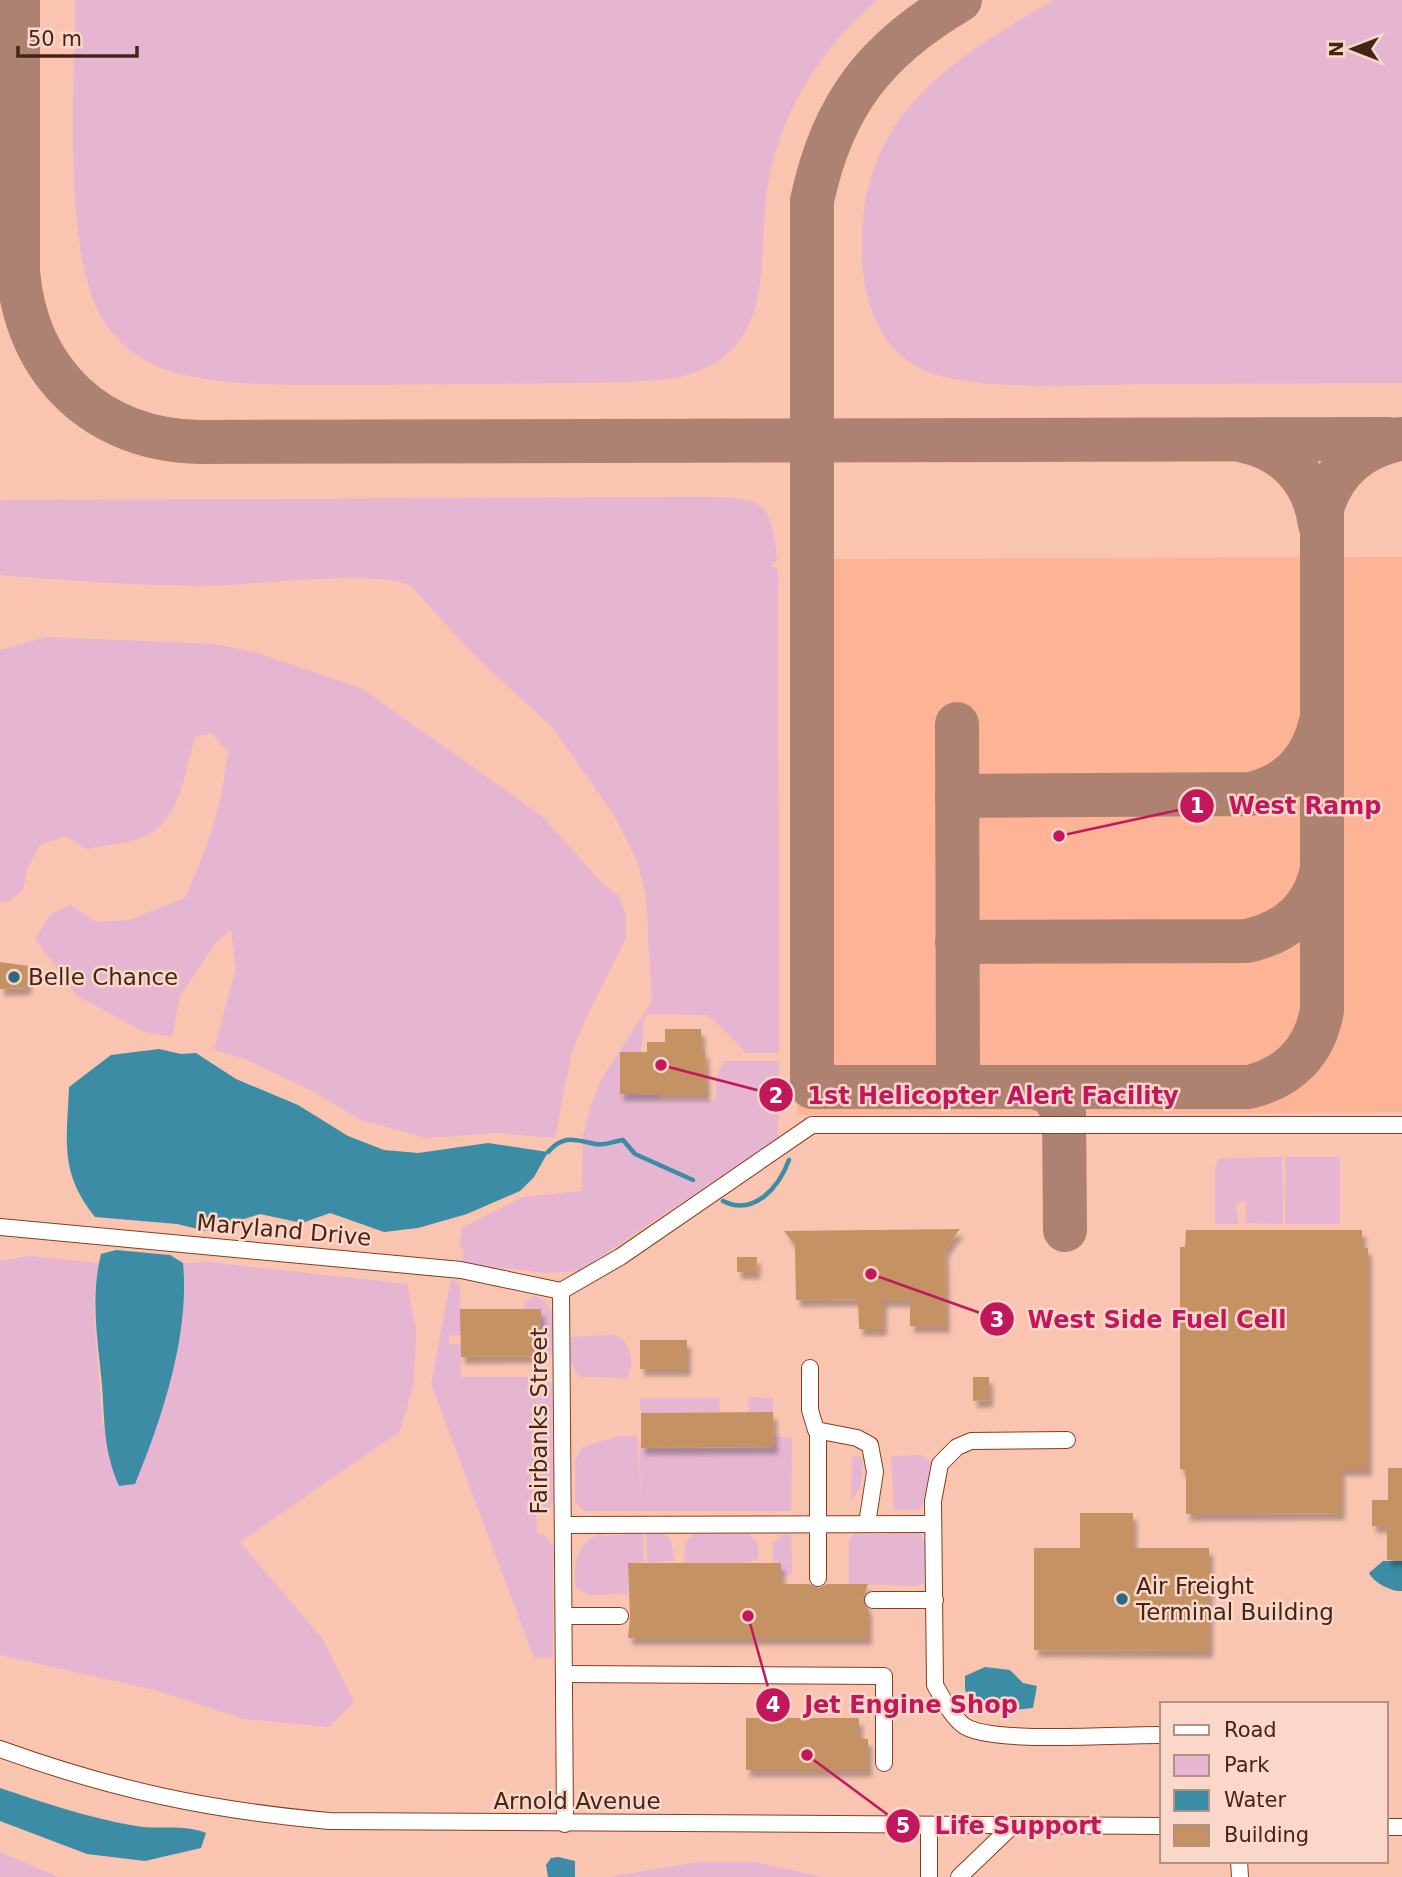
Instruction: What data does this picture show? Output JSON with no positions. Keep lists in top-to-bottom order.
{
  "streets": {
    "street": ["Maryland Drive", "Fairbanks Street", "Arnold Avenue"]
  },
  "crossings": [
    ["Maryland Drive", "Fairbanks Street"],
    ["Fairbanks Street", "Arnold Avenue"]
  ],
  "places": [
    "West Ramp",
    "Belle Chance",
    "1st Helicopter Alert Facility",
    "West Side Fuel Cell",
    "Air Freight Terminal Building",
    "Jet Engine Shop",
    "Life Support"
  ],
  "legend": [
    "Road",
    "Park",
    "Water",
    "Building"
  ],
  "scale_bar": "50 m",
  "north": "left"
}
